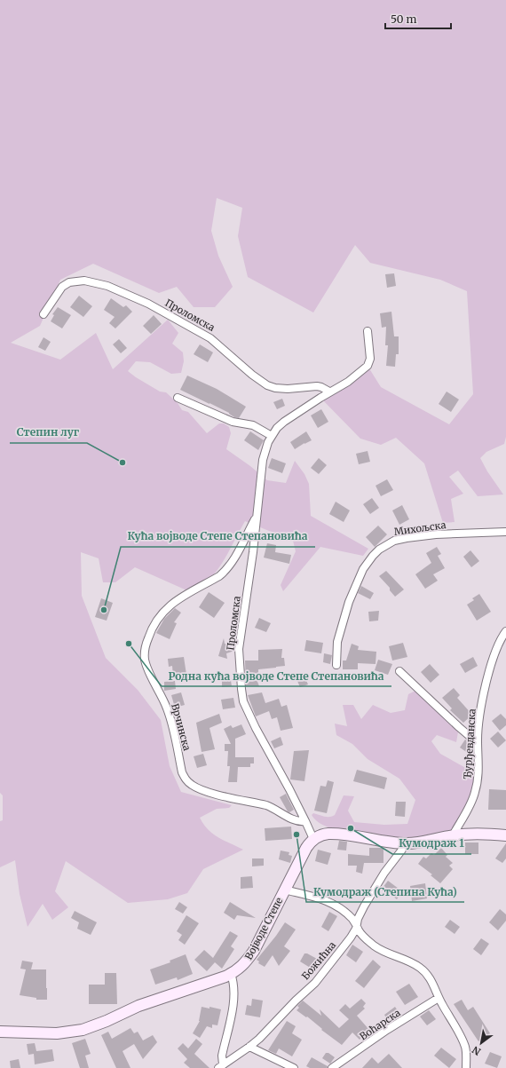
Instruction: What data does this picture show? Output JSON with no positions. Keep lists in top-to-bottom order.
{
  "streets": {
    "street": [
      "Проломска",
      "Михољска",
      "Врчинска",
      "Ђурђевданска",
      "Војводе Степе",
      "Божићна",
      "Воћарска"
    ]
  },
  "crossings": [
    ["Проломска", "Врчинска"]
  ],
  "places": [
    "Степин луг",
    "Кућа војводе Степе Степановића",
    "Родна кућа војводе Степе Степановића",
    "Кумодраж 1",
    "Кумодраж (Степина Кућа)"
  ],
  "scale_bar": "50 m",
  "north": "bottom left"
}
